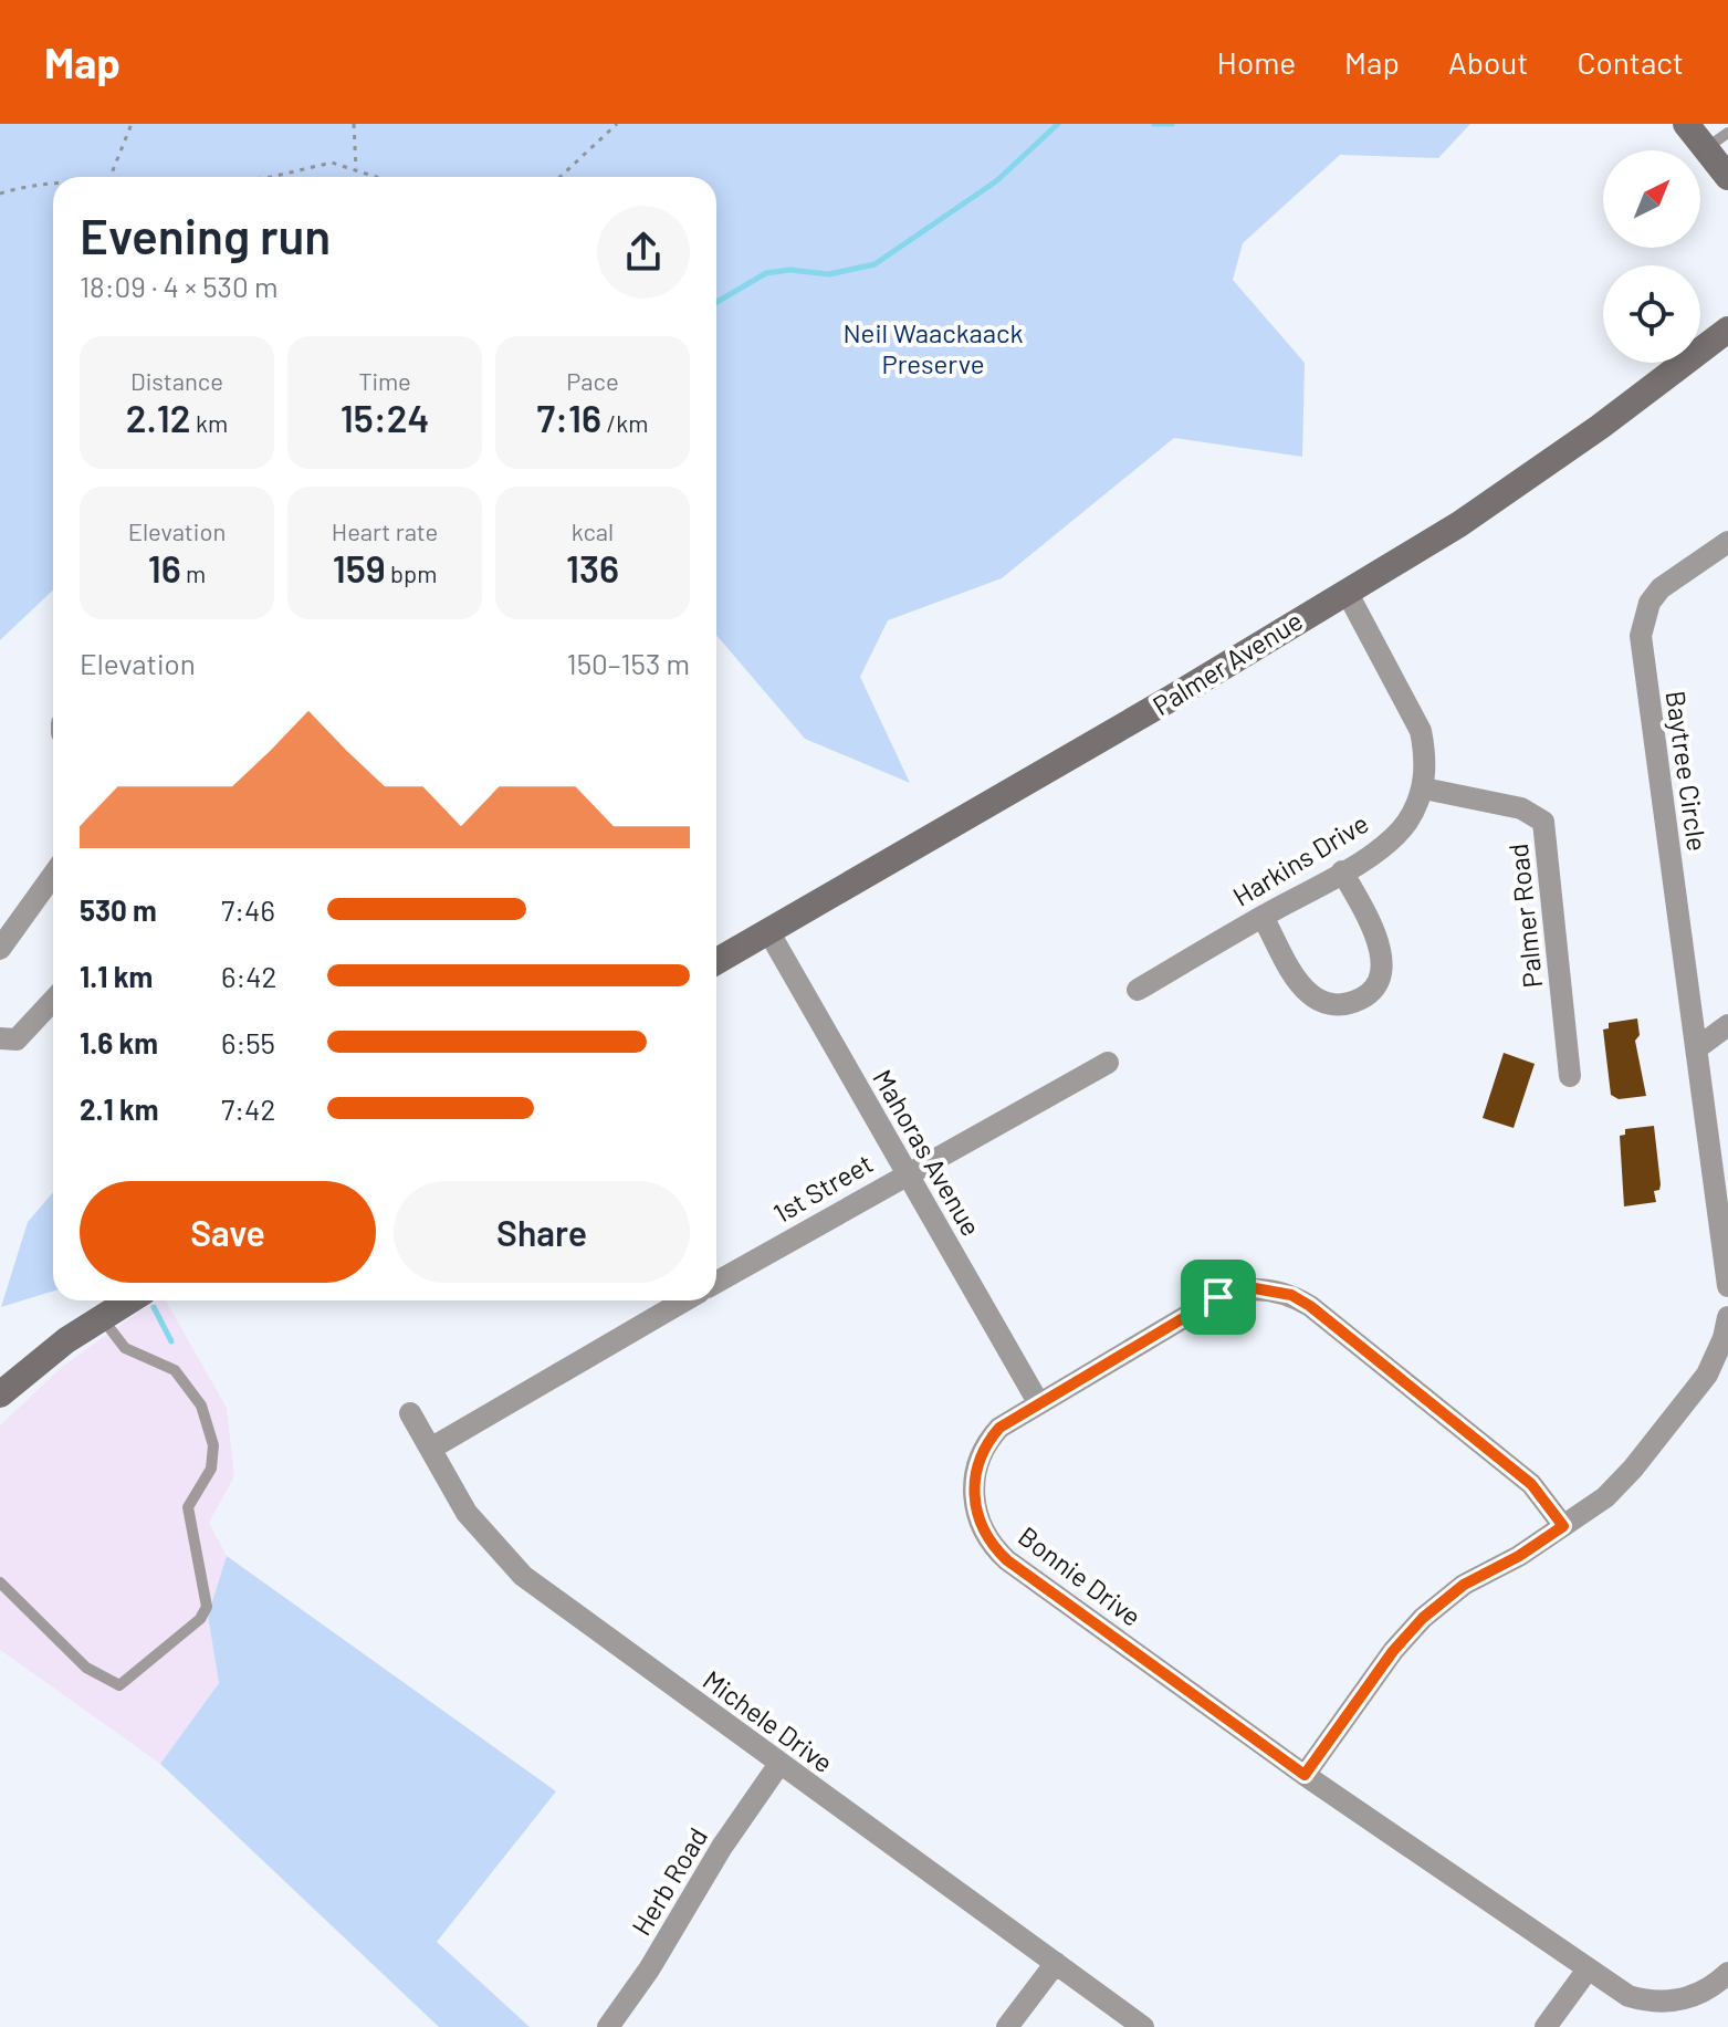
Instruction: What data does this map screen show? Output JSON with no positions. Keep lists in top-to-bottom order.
{
  "streets": {
    "street": [
      "Palmer Avenue",
      "Baytree Circle",
      "Harkins Drive",
      "Palmer Road",
      "Mahoras Avenue",
      "1st Street",
      "Bonnie Drive",
      "Michele Drive",
      "Herb Road"
    ]
  },
  "crossings": [
    ["Palmer Avenue", "Mahoras Avenue"],
    ["Harkins Drive", "Palmer Road"],
    ["Mahoras Avenue", "1st Street"],
    ["Mahoras Avenue", "Bonnie Drive"],
    ["Michele Drive", "Herb Road"]
  ],
  "parks": ["Neil Waackaack Preserve"],
  "north": "top right",
  "page": {
    "header": "Map",
    "nav": [
      "Home",
      "Map",
      "About",
      "Contact"
    ],
    "heading": ["Evening run", "18:09 · 4 × 530 m"],
    "stats": [
      ["Distance", "2.12 km"],
      ["Time", "15:24"],
      ["Pace", "7:16 /km"],
      ["Elevation", "16 m"],
      ["Heart rate", "159 bpm"],
      ["kcal", "136"]
    ],
    "chart": ["Elevation", "150–153 m"],
    "list": [
      {
        "name": "530 m",
        "note": "7:46"
      },
      {
        "name": "1.1 km",
        "note": "6:42"
      },
      {
        "name": "1.6 km",
        "note": "6:55"
      },
      {
        "name": "2.1 km",
        "note": "7:42"
      }
    ],
    "buttons": ["Save", "Share"]
  }
}
